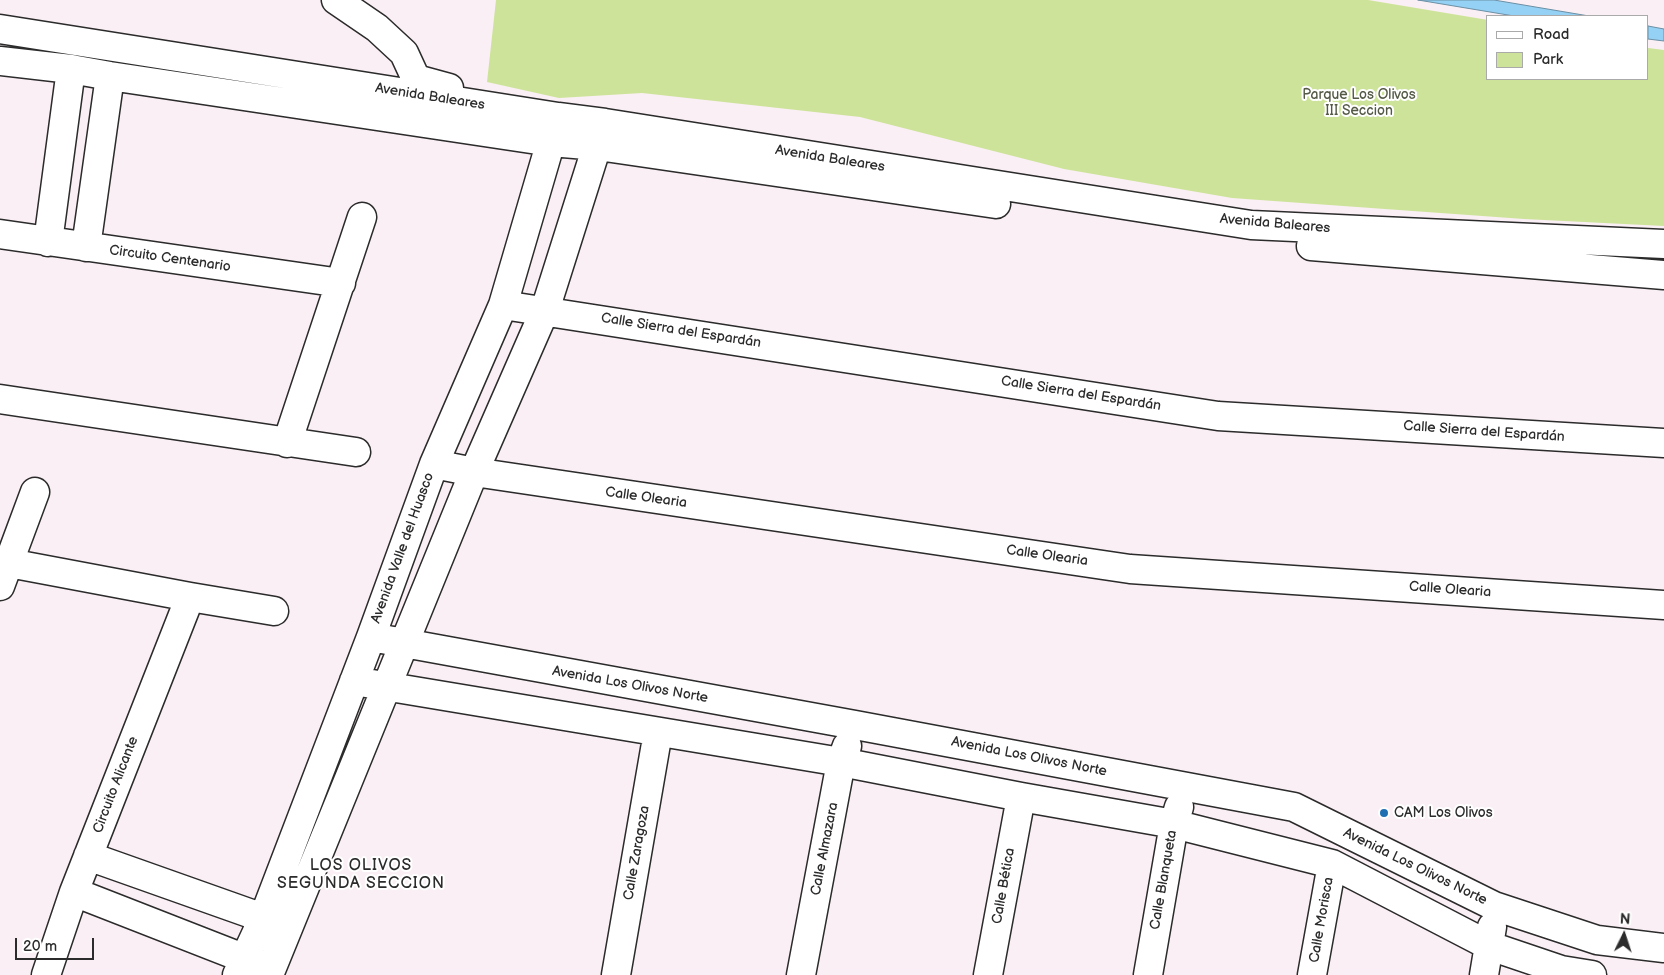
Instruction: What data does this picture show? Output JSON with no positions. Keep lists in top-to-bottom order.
{
  "streets": {
    "street": [
      "Avenida Baleares",
      "Circuito Centenario",
      "Calle Sierra del Espardán",
      "Calle Olearia",
      "Avenida Valle del Huasco",
      "Avenida Los Olivos Norte",
      "Circuito Alicante",
      "Calle Almazara",
      "Calle Zaragoza",
      "Calle Blanqueta",
      "Calle Bética",
      "Calle Morisca"
    ]
  },
  "crossings": [
    ["Avenida Baleares", "Avenida Valle del Huasco"],
    ["Calle Sierra del Espardán", "Avenida Valle del Huasco"],
    ["Calle Olearia", "Avenida Valle del Huasco"],
    ["Avenida Valle del Huasco", "Avenida Los Olivos Norte"],
    ["Avenida Los Olivos Norte", "Calle Almazara"],
    ["Avenida Los Olivos Norte", "Calle Blanqueta"]
  ],
  "districts": ["LOS OLIVOS SEGUNDA SECCION"],
  "parks": ["Parque Los Olivos III Seccion"],
  "places": ["CAM Los Olivos"],
  "legend": ["Road", "Park"],
  "scale_bar": "20 m",
  "north": "top"
}
